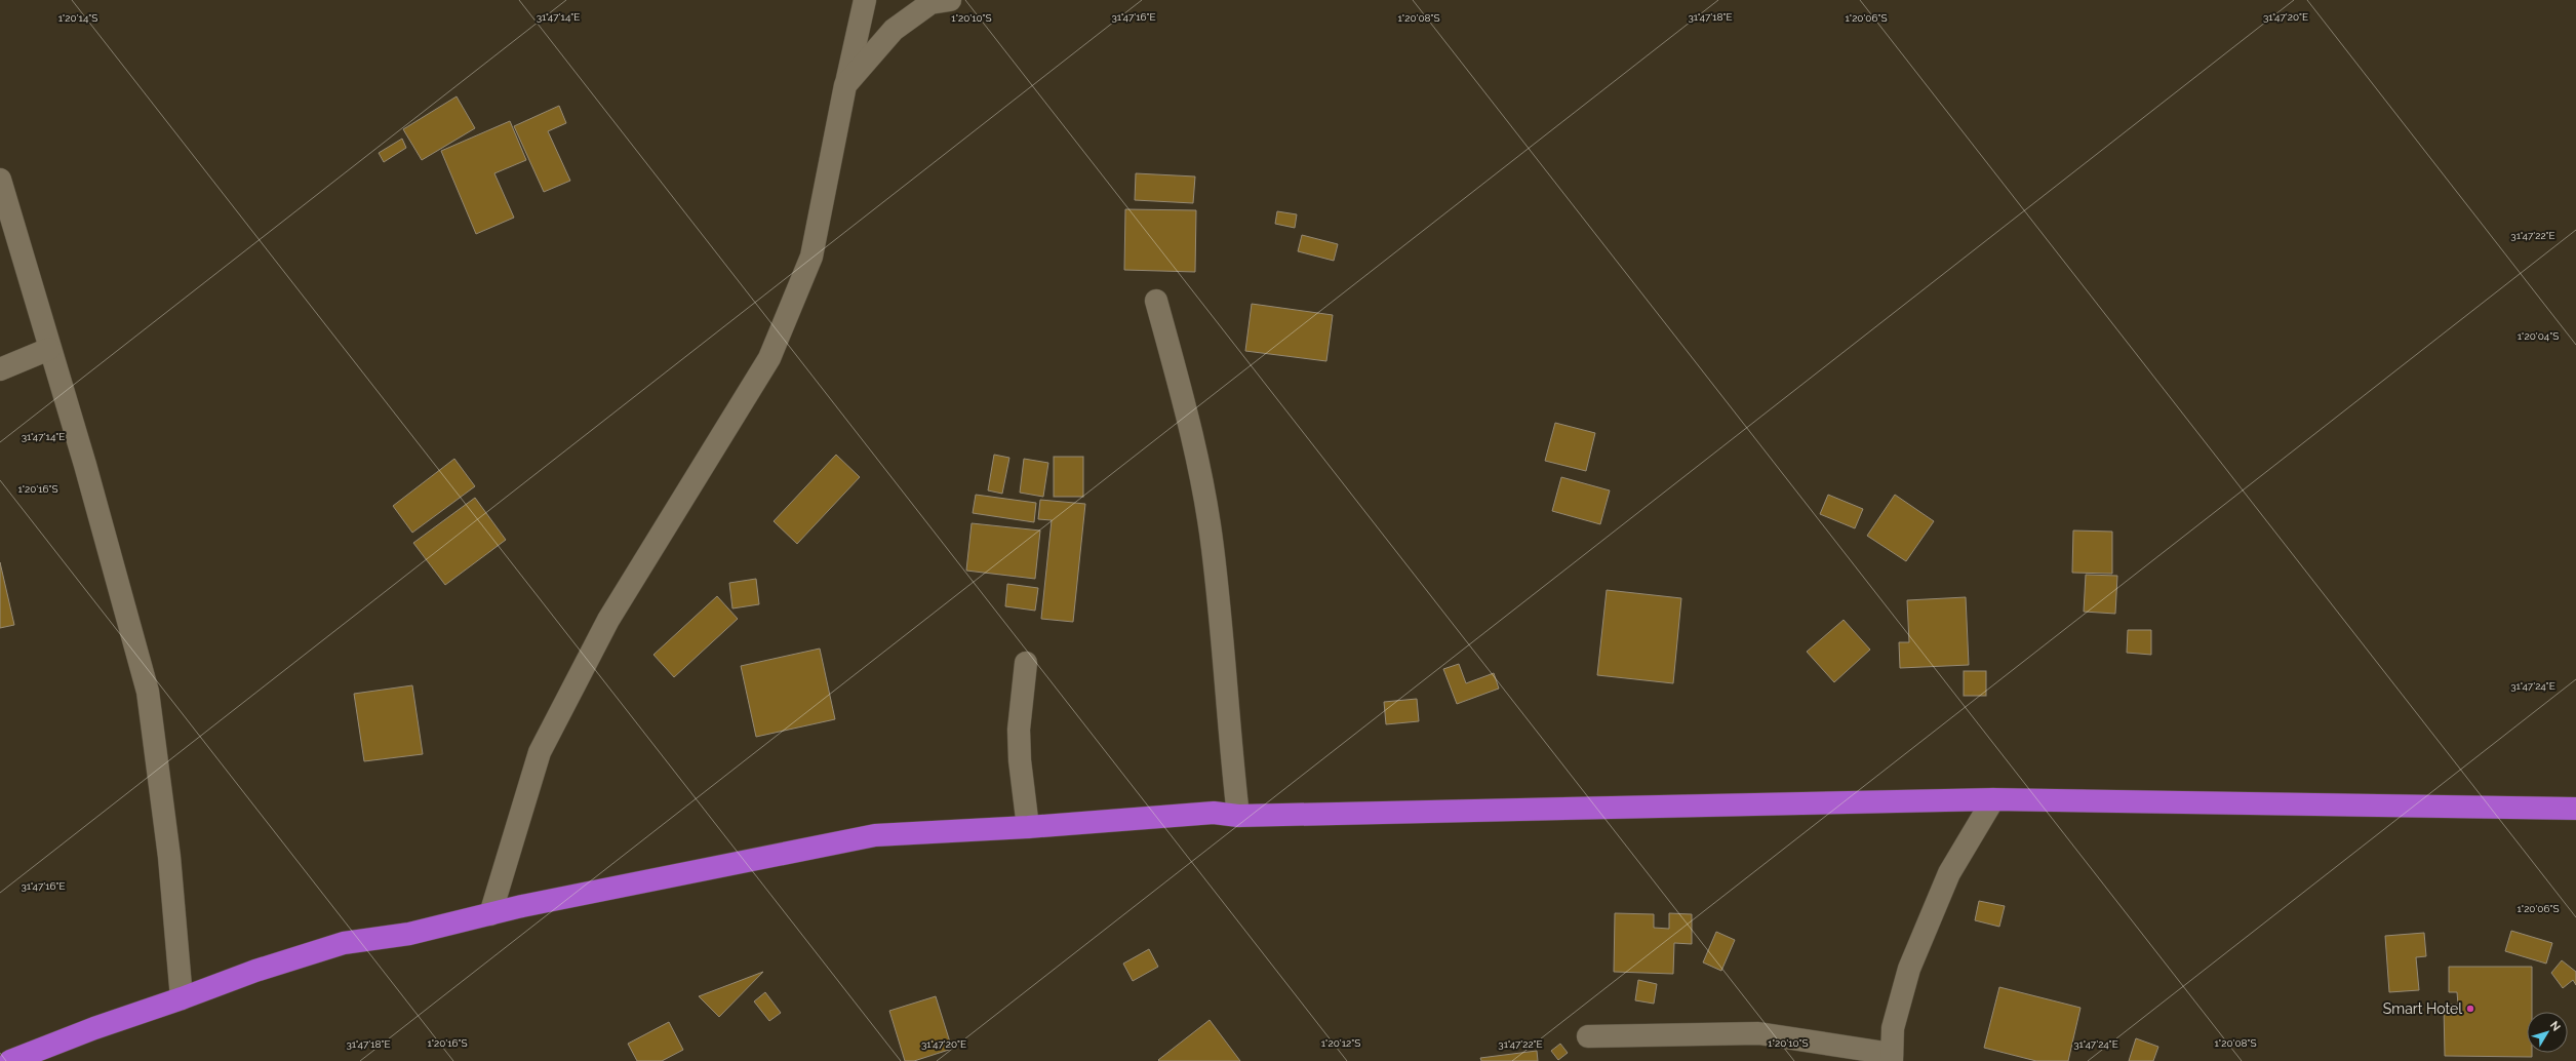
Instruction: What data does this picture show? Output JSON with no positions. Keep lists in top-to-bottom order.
{
  "places": ["Smart Hotel"],
  "north": "top right",
  "coordinates": [
    "31°47'14\"E",
    "31°47'16\"E",
    "31°47'18\"E",
    "31°47'20\"E",
    "1°20'14\"S",
    "1°20'10\"S",
    "1°20'08\"S",
    "1°20'06\"S",
    "31°47'22\"E",
    "1°20'04\"S",
    "1°20'16\"S",
    "31°47'24\"E",
    "1°20'12\"S"
  ]
}
